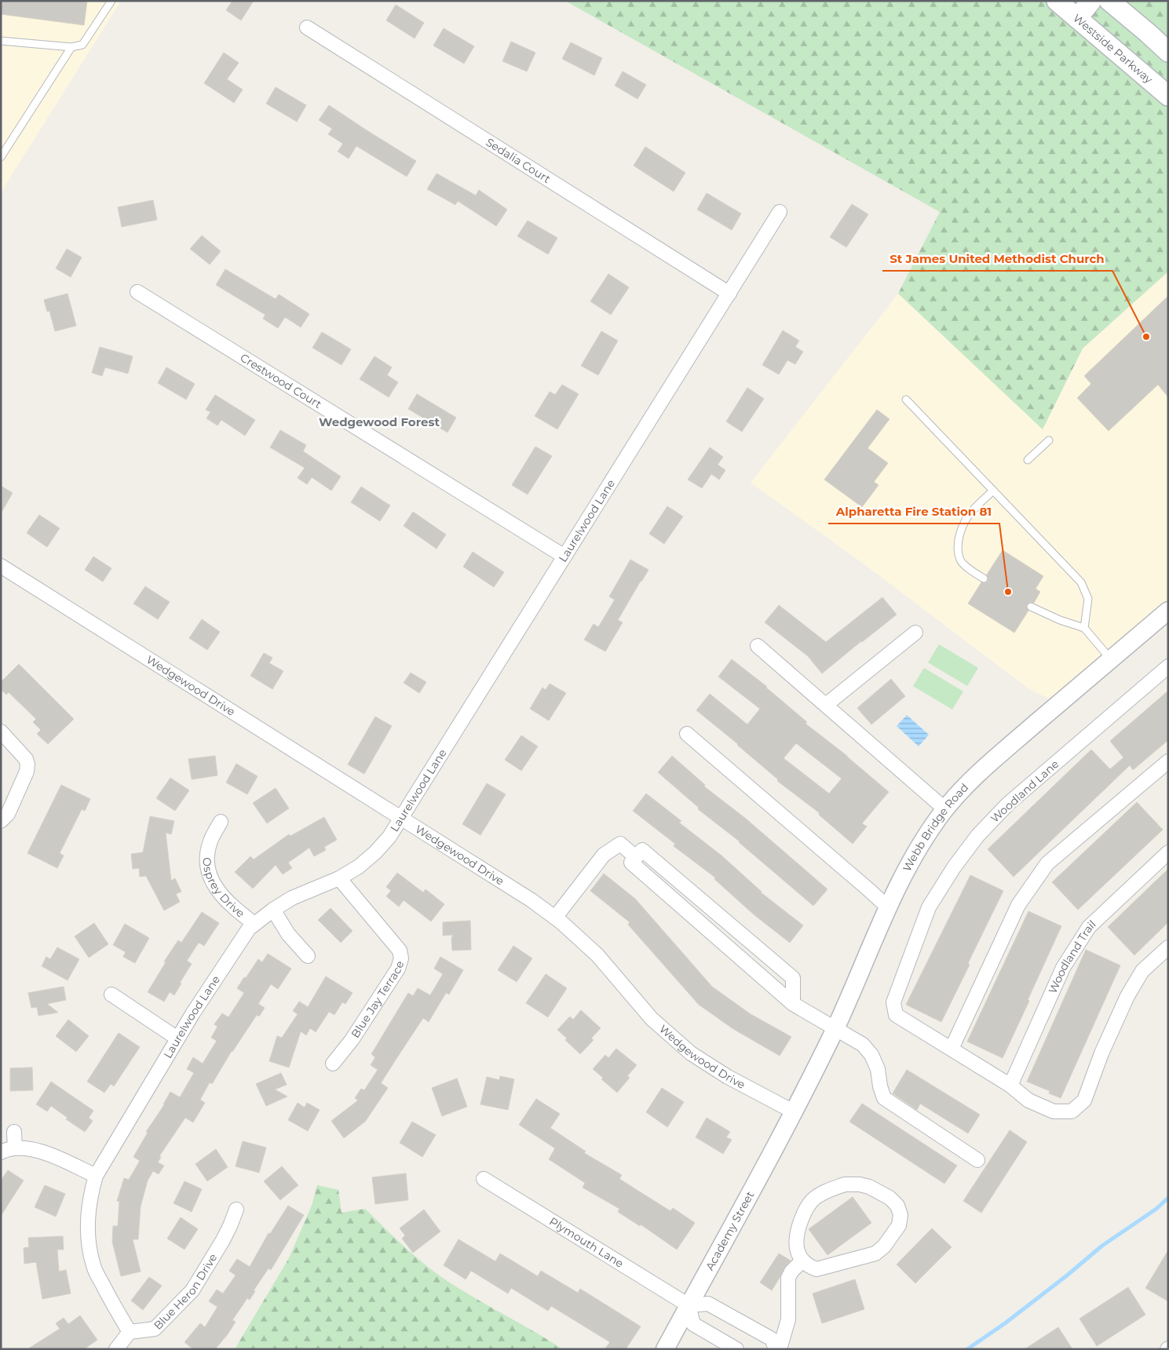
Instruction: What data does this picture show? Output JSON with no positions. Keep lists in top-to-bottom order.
{
  "streets": {
    "main road": ["Westside Parkway"],
    "street": [
      "Sedalia Court",
      "Crestwood Court",
      "Laurelwood Lane",
      "Wedgewood Drive",
      "Woodland Lane",
      "Webb Bridge Road",
      "Osprey Drive",
      "Woodland Trail",
      "Blue Jay Terrace",
      "Academy Street",
      "Plymouth Lane",
      "Blue Heron Drive"
    ]
  },
  "crossings": [
    ["Sedalia Court", "Laurelwood Lane"],
    ["Crestwood Court", "Laurelwood Lane"],
    ["Laurelwood Lane", "Wedgewood Drive"],
    ["Laurelwood Lane", "Osprey Drive"],
    ["Laurelwood Lane", "Blue Jay Terrace"],
    ["Laurelwood Lane", "Blue Heron Drive"],
    ["Wedgewood Drive", "Webb Bridge Road"],
    ["Wedgewood Drive", "Academy Street"],
    ["Woodland Lane", "Woodland Trail"],
    ["Webb Bridge Road", "Academy Street"],
    ["Academy Street", "Plymouth Lane"]
  ],
  "districts": ["Wedgewood Forest"],
  "places": ["St James United Methodist Church", "Alpharetta Fire Station 81"]
}
